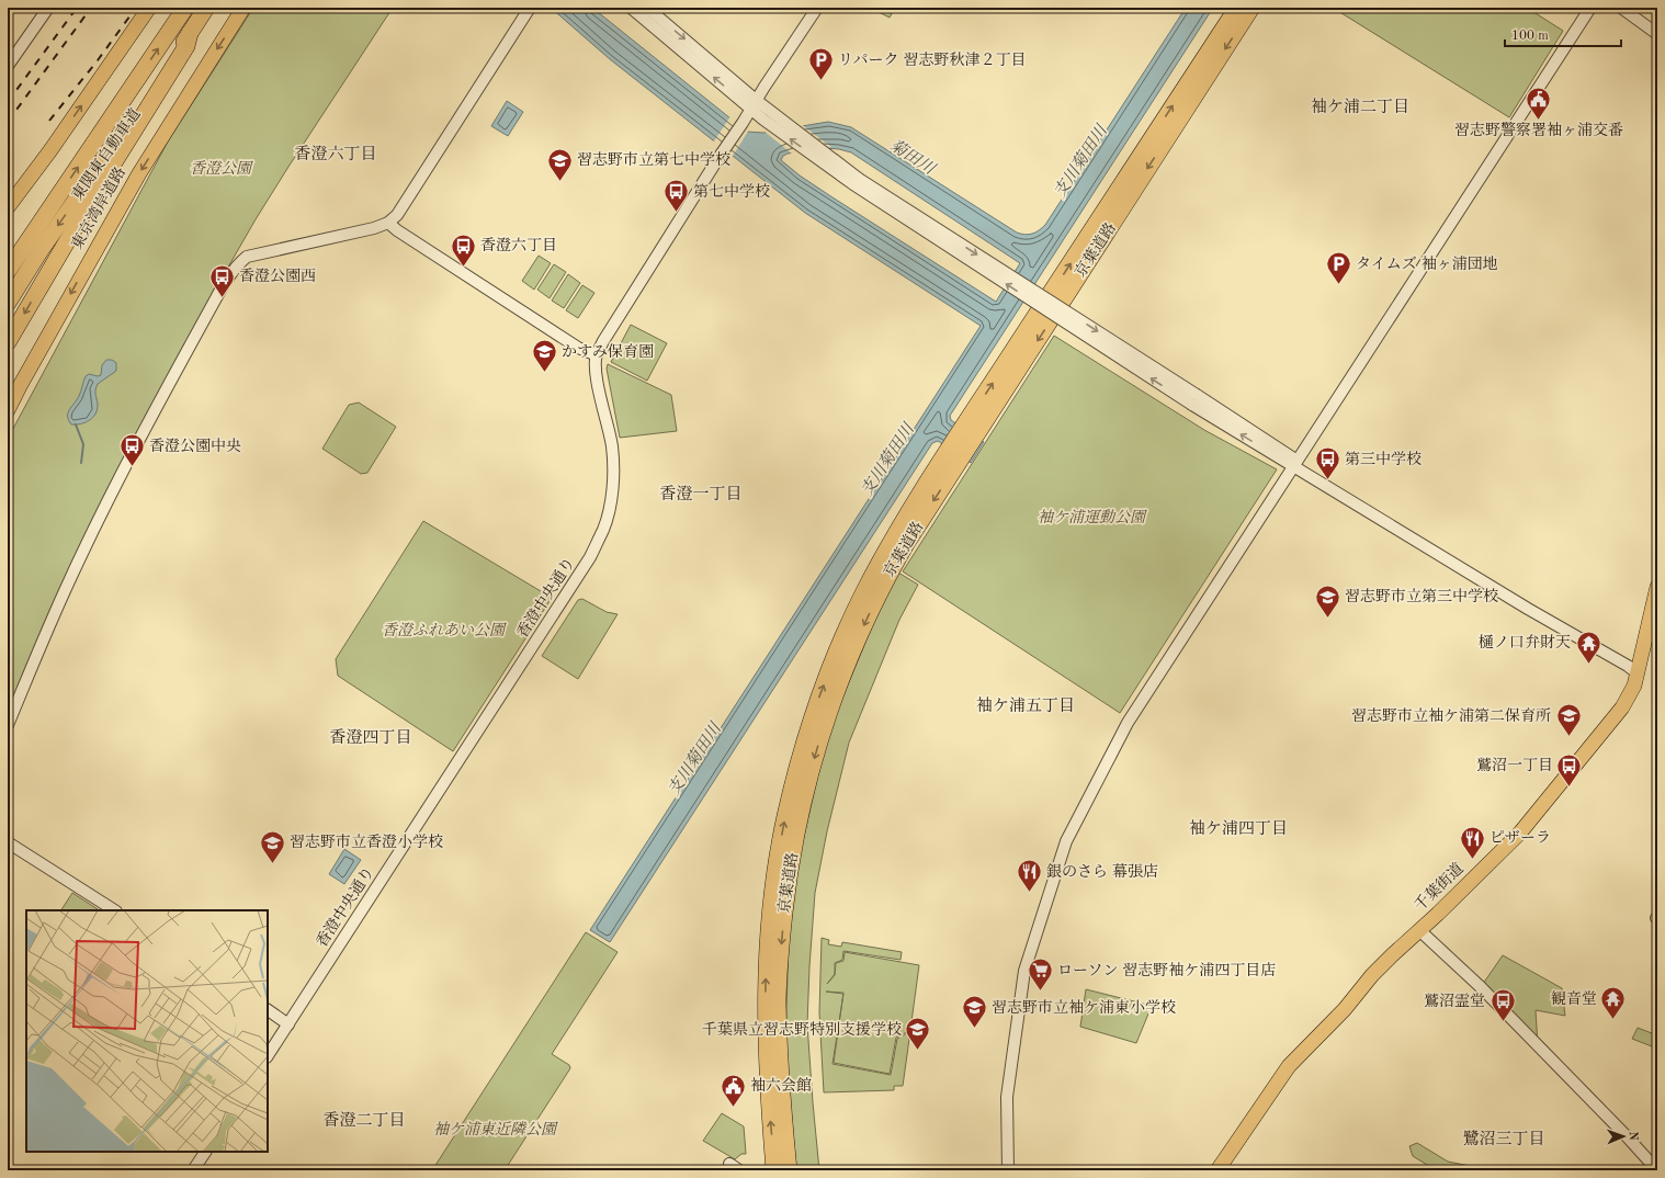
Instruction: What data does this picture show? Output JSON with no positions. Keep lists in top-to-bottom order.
{
  "streets": {
    "highway": [
      "東関東自動車道",
      "東京湾岸道路",
      "京葉道路",
      "千葉街道"
    ],
    "street": ["香澄中央通り"]
  },
  "districts": [
    "袖ケ浦二丁目",
    "香澄六丁目",
    "香澄一丁目",
    "袖ケ浦五丁目",
    "香澄四丁目",
    "袖ケ浦四丁目",
    "香澄二丁目",
    "鷺沼三丁目"
  ],
  "water": ["菊田川", "支川菊田川"],
  "parks": [
    "香澄公園",
    "袖ケ浦運動公園",
    "香澄ふれあい公園",
    "袖ケ浦東近隣公園"
  ],
  "places": {
    "parking": ["リパーク 習志野秋津２丁目", "タイムズ 袖ヶ浦団地"],
    "public building": ["習志野警察署袖ヶ浦交番", "袖六会館"],
    "school or university": [
      "習志野市立第七中学校",
      "かすみ保育園",
      "習志野市立第三中学校",
      "習志野市立袖ケ浦第二保育所",
      "習志野市立香澄小学校",
      "習志野市立袖ケ浦東小学校",
      "千葉県立習志野特別支援学校"
    ],
    "bus stop": [
      "第七中学校",
      "香澄六丁目",
      "香澄公園西",
      "香澄公園中央",
      "第三中学校",
      "鷲沼一丁目",
      "鷲沼霊堂"
    ],
    "temple": ["樋ノ口弁財天", "観音堂"],
    "restaurant": ["ピザーラ", "銀のさら 幕張店"],
    "supermarket": ["ローソン 習志野袖ケ浦四丁目店"]
  },
  "scale_bar": "100 m",
  "north": "right"
}
